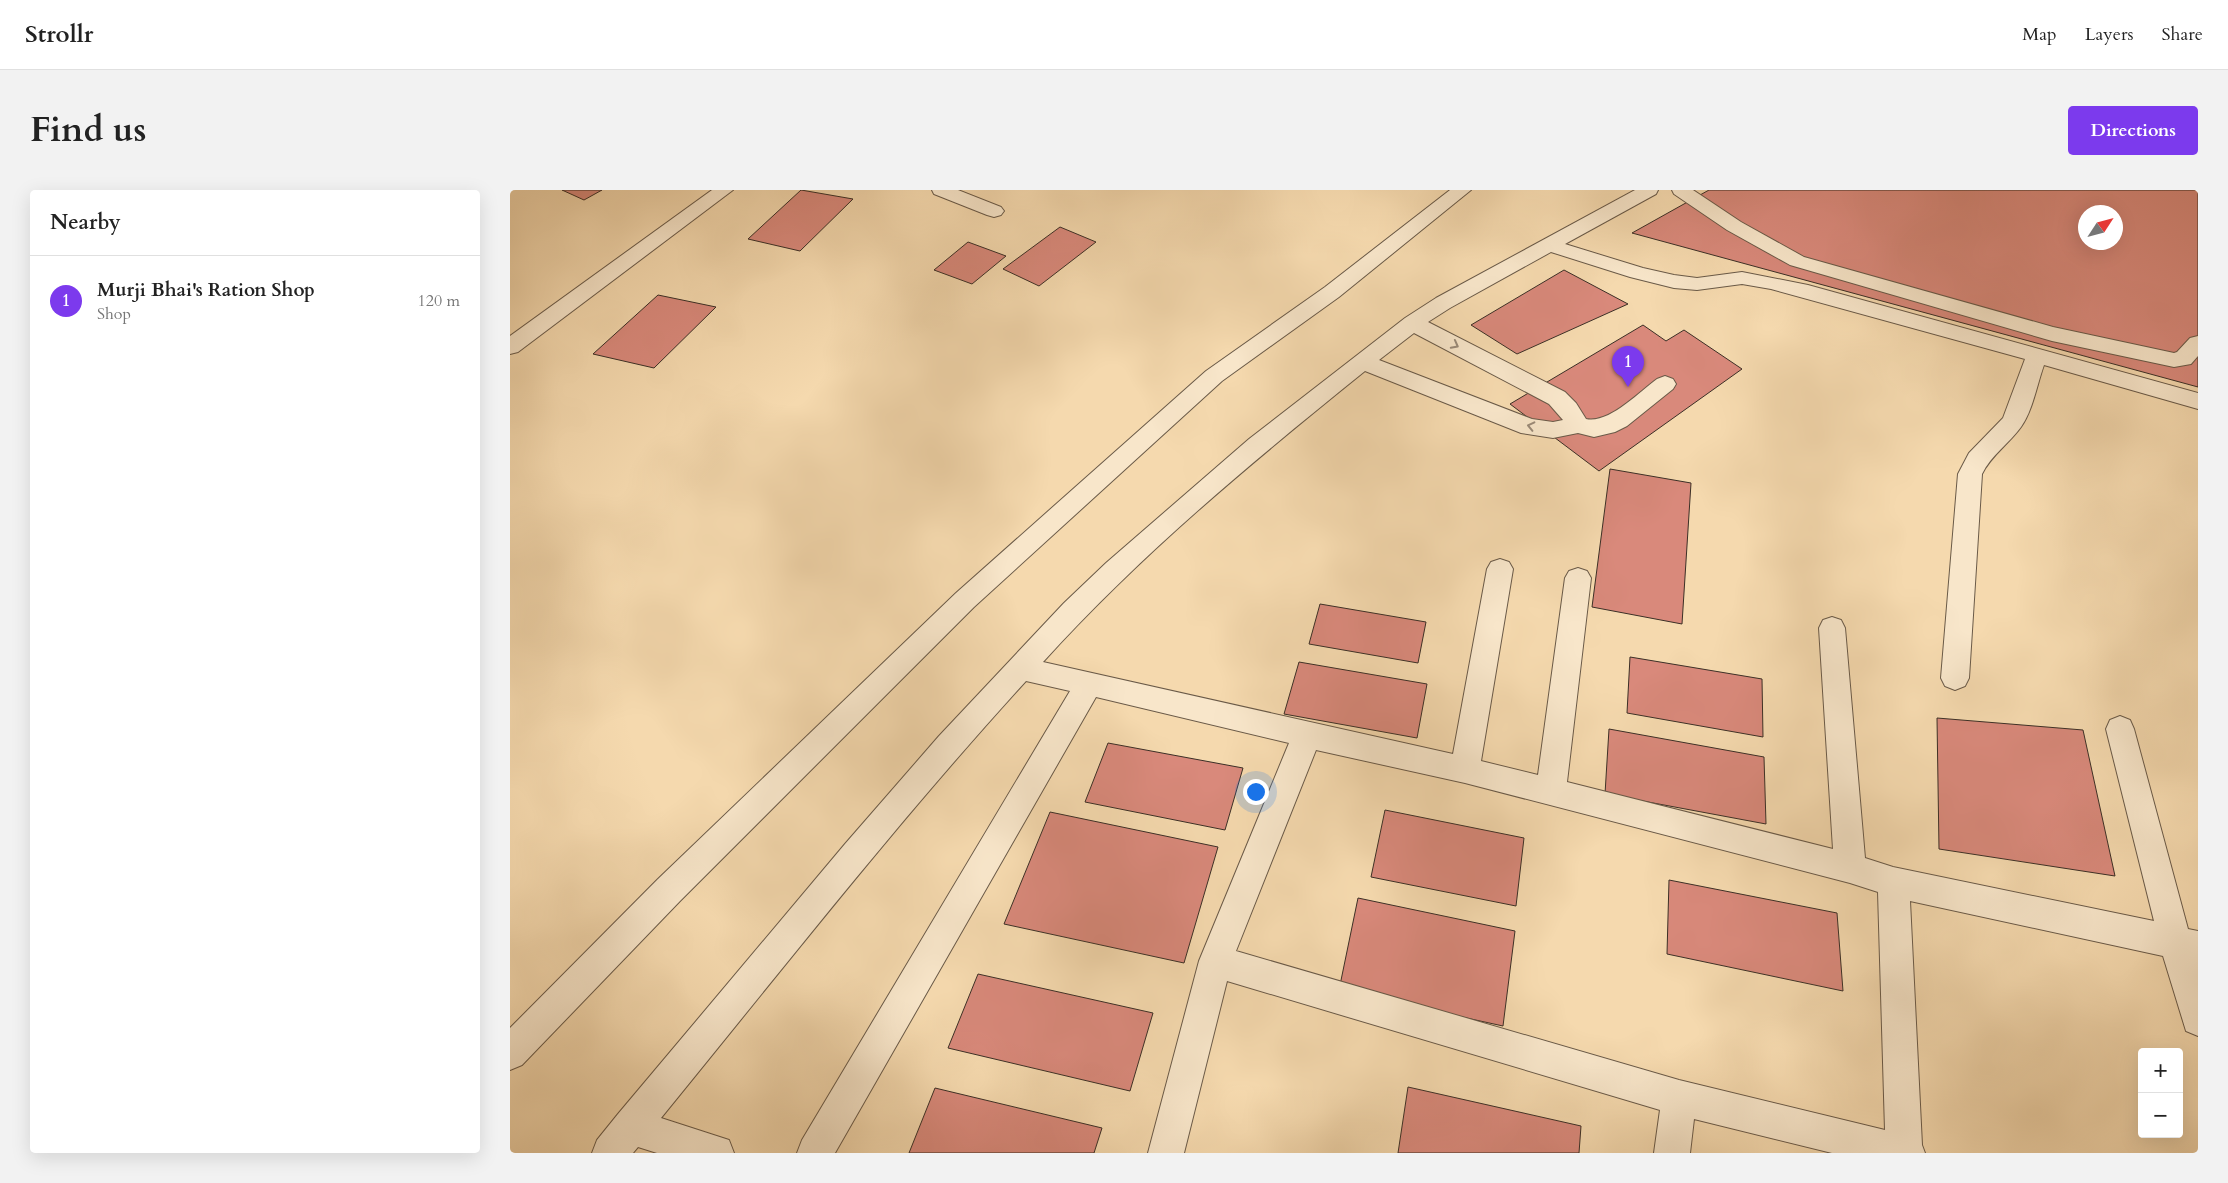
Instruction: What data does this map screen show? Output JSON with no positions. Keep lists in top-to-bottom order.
{
  "north": "top right",
  "page": {
    "header": "Strollr",
    "nav": ["Map", "Layers", "Share"],
    "title": "Find us",
    "buttons": "Directions",
    "heading": "Nearby",
    "list": [
      {
        "mark": "1",
        "name": "Murji Bhai's Ration Shop",
        "note": "Shop",
        "value": "120 m"
      }
    ],
    "pins": "1",
    "map_buttons": ["+", "−"]
  }
}
